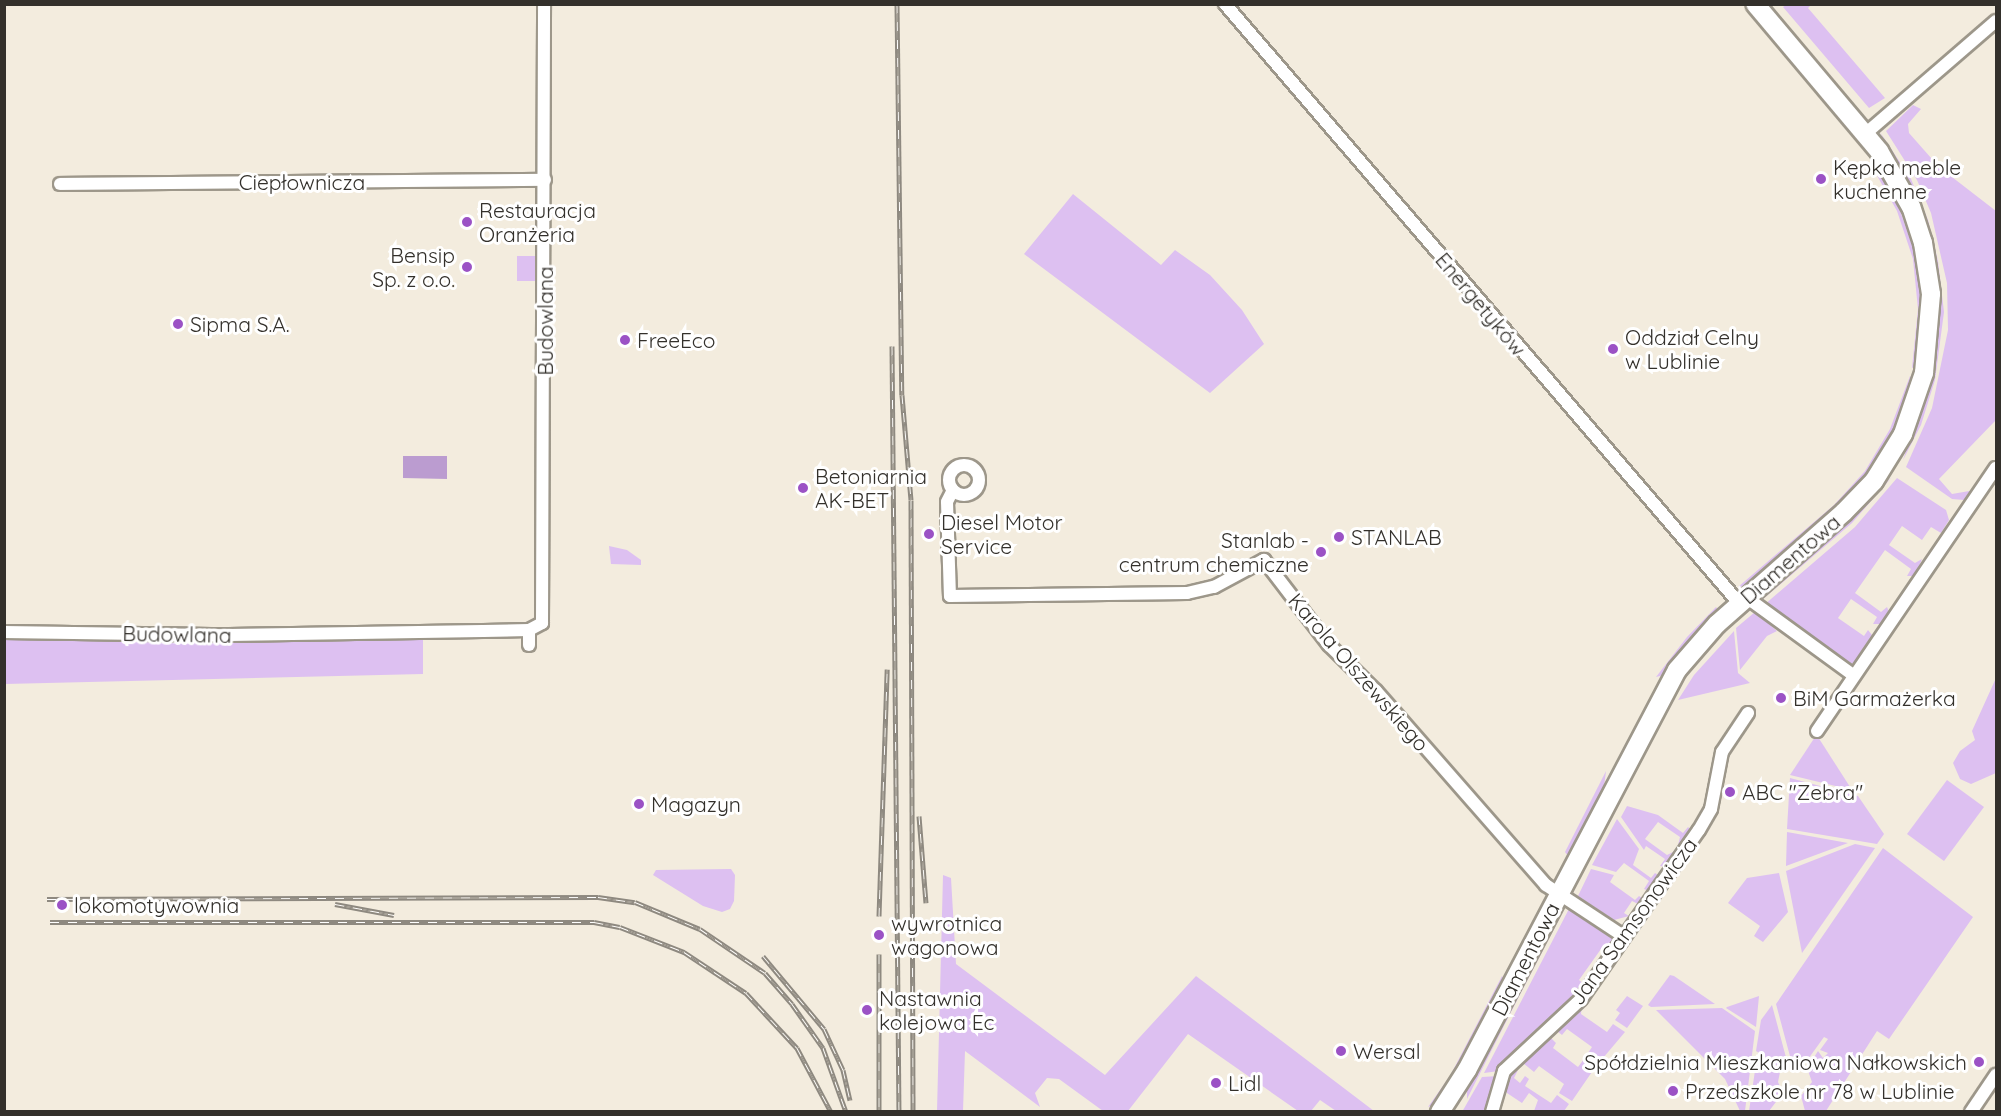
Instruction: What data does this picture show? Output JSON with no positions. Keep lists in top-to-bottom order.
{
  "streets": {
    "street": [
      "Ciepłownicza",
      "Energetyków",
      "Budowlana",
      "Diamentowa",
      "Karola Olszewskiego",
      "Jana Samsonowicza"
    ]
  },
  "crossings": [
    ["Ciepłownicza", "Budowlana"],
    ["Energetyków", "Diamentowa"],
    ["Diamentowa", "Karola Olszewskiego"]
  ],
  "places": [
    "Kępka meble kuchenne",
    "Restauracja Oranżeria",
    "Bensip Sp. z o.o.",
    "Sipma S.A.",
    "FreeEco",
    "Oddział Celny w Lublinie",
    "Betoniarnia AK-BET",
    "Diesel Motor Service",
    "STANLAB",
    "Stanlab - centrum chemiczne",
    "BiM Garmażerka",
    "ABC \"Zebra\"",
    "Magazyn",
    "lokomotywownia",
    "wywrotnica wagonowa",
    "Nastawnia kolejowa Ec",
    "Wersal",
    "Spółdzielnia Mieszkaniowa Nałkowskich",
    "Lidl",
    "Przedszkole nr 78 w Lublinie"
  ]
}
